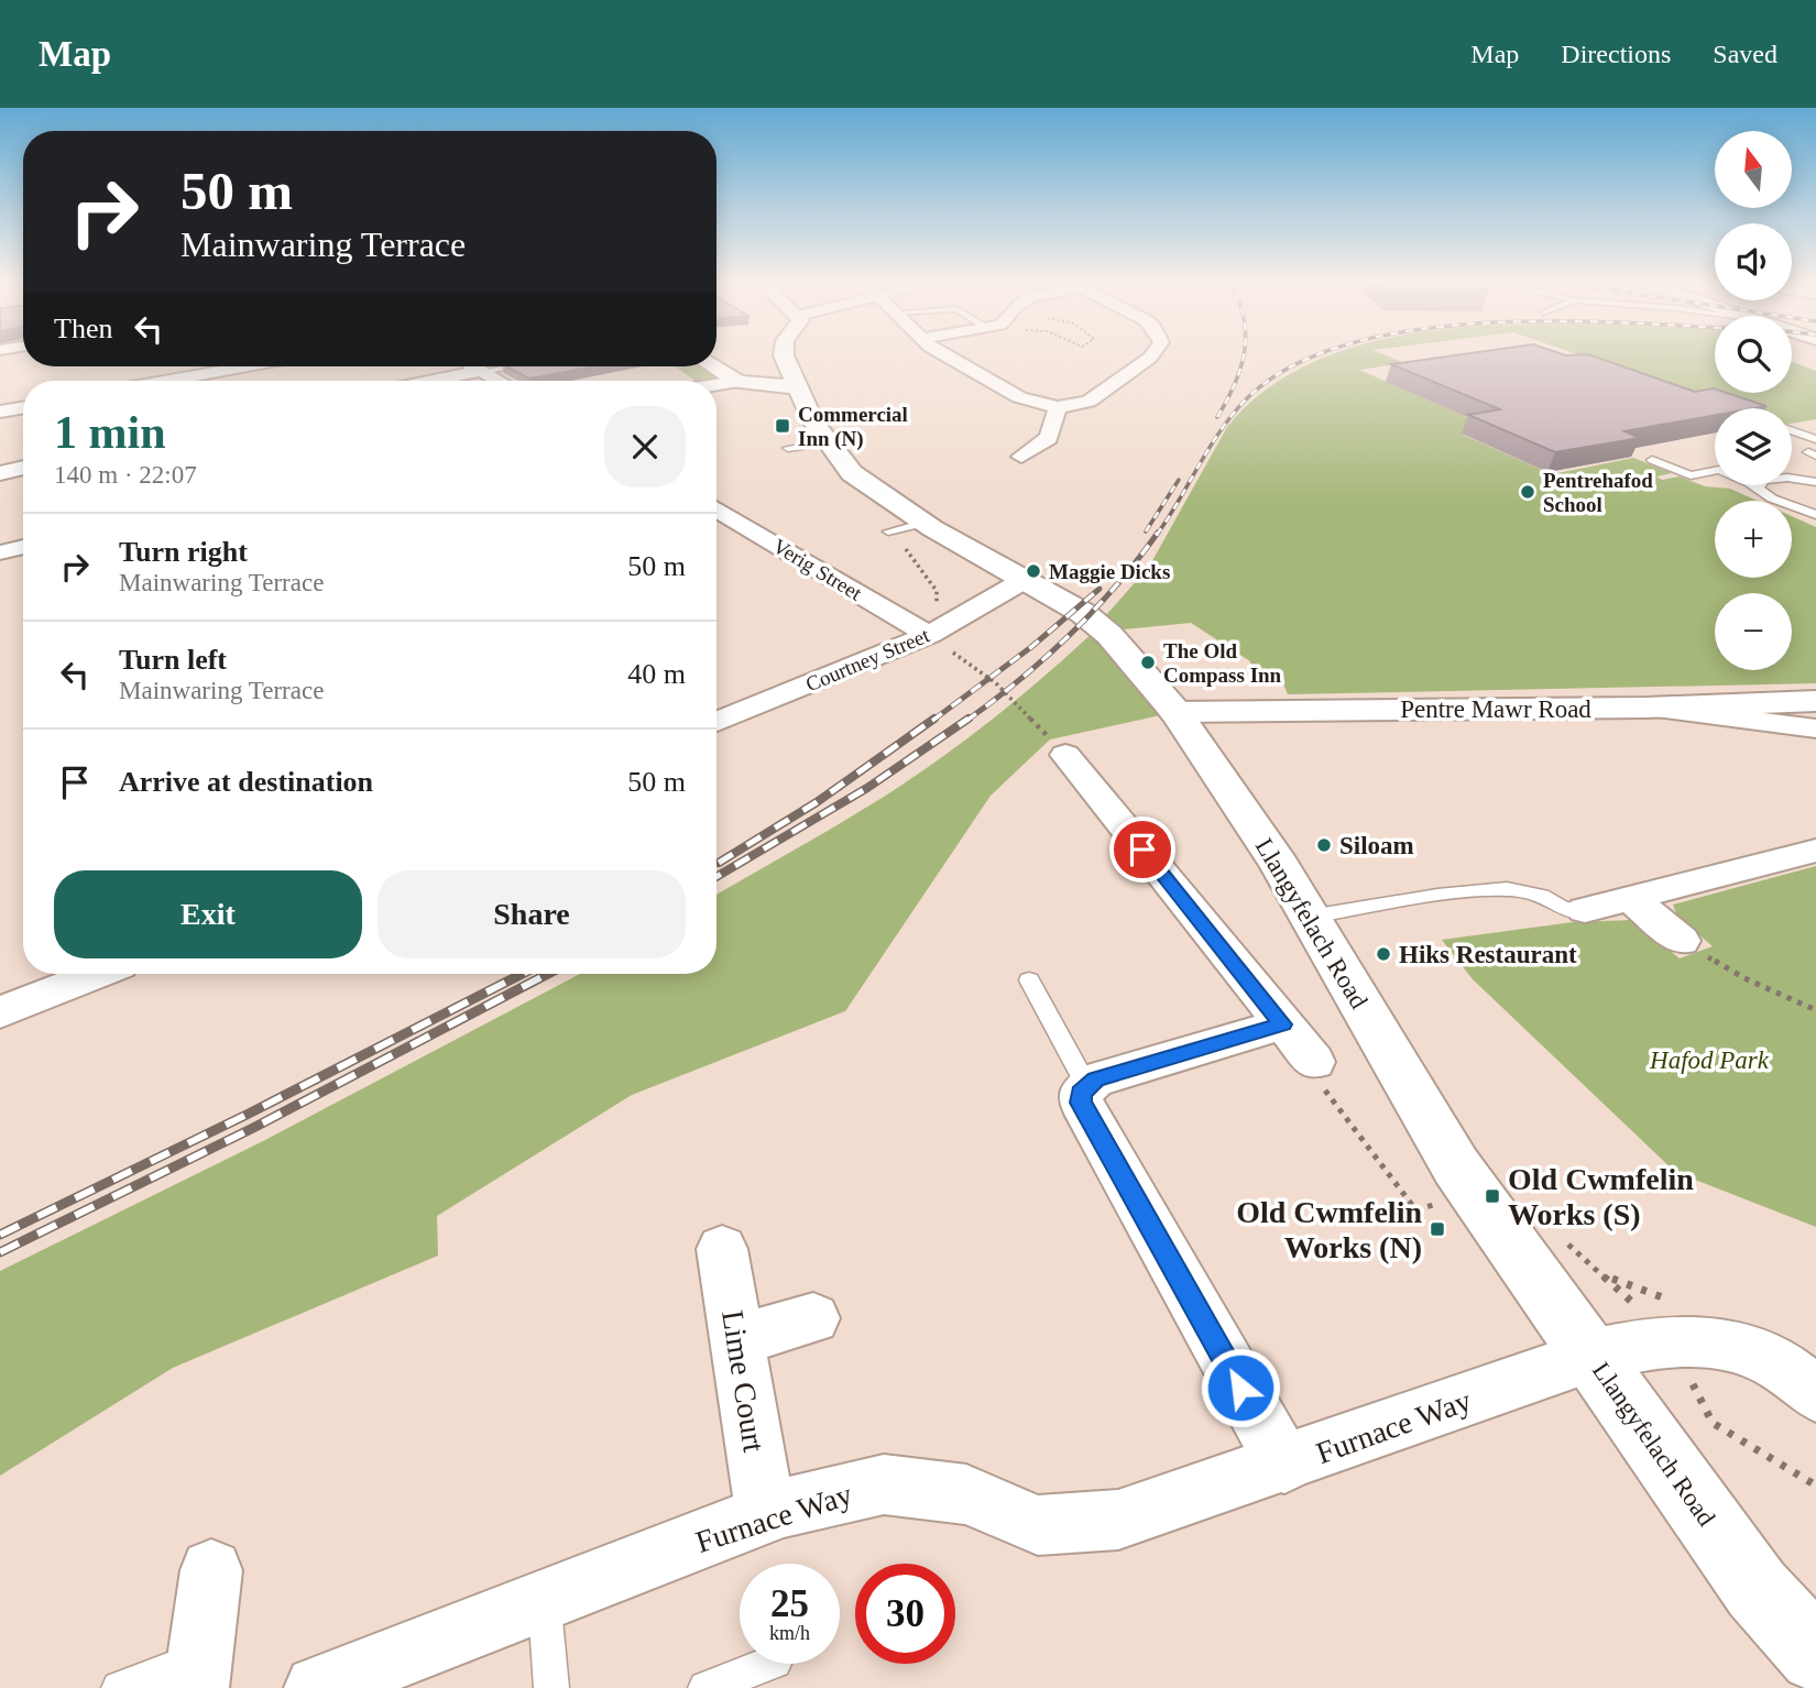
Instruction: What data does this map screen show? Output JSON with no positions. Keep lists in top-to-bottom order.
{
  "streets": {
    "main road": ["Pentre Mawr Road", "Llangyfelach Road"],
    "street": [
      "Verig Street",
      "Courtney Street",
      "Lime Court",
      "Furnace Way"
    ]
  },
  "crossings": [
    ["Verig Street", "Courtney Street"],
    ["Courtney Street", "Llangyfelach Road"],
    ["Pentre Mawr Road", "Llangyfelach Road"],
    ["Llangyfelach Road", "Furnace Way"],
    ["Lime Court", "Furnace Way"]
  ],
  "parks": ["Hafod Park"],
  "places": {
    "transit": ["Commercial Inn (N)", "Old Cwmfelin Works (S)", "Old Cwmfelin Works (N)"],
    "other": [
      "Pentrehafod School",
      "Maggie Dicks",
      "The Old Compass Inn",
      "Siloam",
      "Hiks Restaurant"
    ]
  },
  "north": "top",
  "page": {
    "header": "Map",
    "nav": ["Map", "Directions", "Saved"],
    "map_buttons": ["+", "−"],
    "turn": ["50 m", "Mainwaring Terrace"],
    "then": "Then",
    "heading": ["1 min", "140 m · 22:07"],
    "list": [
      {
        "name": "Turn right",
        "note": "Mainwaring Terrace",
        "value": "50 m"
      },
      {
        "name": "Turn left",
        "note": "Mainwaring Terrace",
        "value": "40 m"
      },
      {
        "name": "Arrive at destination",
        "value": "50 m"
      }
    ],
    "buttons": ["Exit", "Share"],
    "speed": "25 km/h",
    "limit": "30"
  }
}
